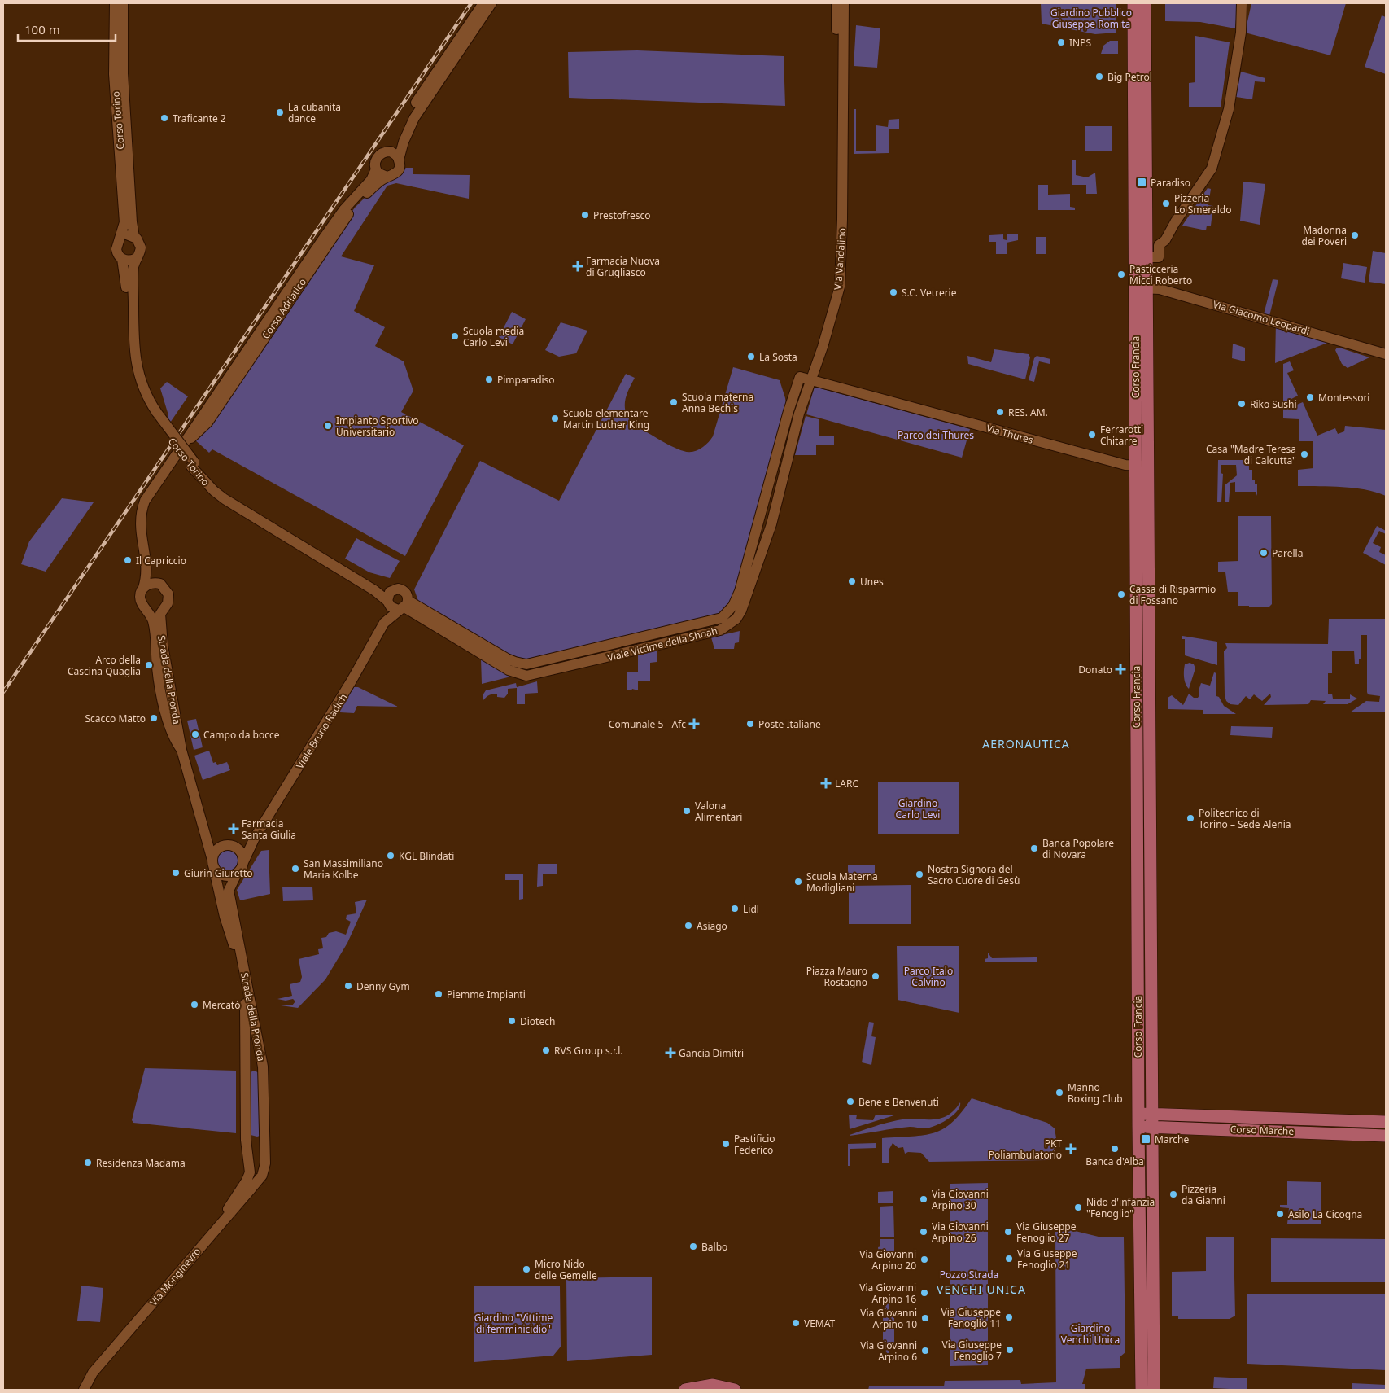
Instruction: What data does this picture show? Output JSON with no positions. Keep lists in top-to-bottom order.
{
  "streets": {
    "main road": ["Corso Francia", "Corso Marche"],
    "street": [
      "Corso Torino",
      "Via Vandalino",
      "Corso Adriatico",
      "Via Giacomo Leopardi",
      "Via Thures",
      "Viale Vittime della Shoah",
      "Strada della Pronda",
      "Viale Bruno Radich",
      "Via Monginevro"
    ]
  },
  "crossings": [
    ["Corso Torino", "Viale Vittime della Shoah"],
    ["Corso Torino", "Viale Bruno Radich"],
    ["Via Vandalino", "Via Thures"],
    ["Via Vandalino", "Viale Vittime della Shoah"],
    ["Corso Adriatico", "Strada della Pronda"],
    ["Via Giacomo Leopardi", "Corso Francia"],
    ["Corso Francia", "Via Thures"],
    ["Corso Francia", "Corso Marche"],
    ["Via Thures", "Viale Vittime della Shoah"],
    ["Viale Vittime della Shoah", "Viale Bruno Radich"],
    ["Strada della Pronda", "Viale Bruno Radich"],
    ["Strada della Pronda", "Via Monginevro"]
  ],
  "districts": ["AERONAUTICA", "VENCHI UNICA"],
  "parks": [
    "Giardino Pubblico Giuseppe Romita",
    "Parco dei Thures",
    "Giardino Carlo Levi",
    "Parco Italo Calvino",
    "Pozzo Strada",
    "Giardino \"Vittime di femminicidio\"",
    "Giardino Venchi Unica"
  ],
  "places": {
    "other": [
      "INPS",
      "Big Petrol",
      "La cubanita dance",
      "Traficante 2",
      "Pizzeria Lo Smeraldo",
      "Prestofresco",
      "Madonna dei Poveri",
      "Pasticceria Micci Roberto",
      "S.C. Vetrerie",
      "Scuola media Carlo Levi",
      "La Sosta",
      "Pimparadiso",
      "Montessori",
      "Scuola materna Anna Bechis",
      "Riko Sushi",
      "RES. AM.",
      "Scuola elementare Martin Luther King",
      "Impianto Sportivo Universitario",
      "Ferrarotti Chitarre",
      "Casa \"Madre Teresa di Calcutta\"",
      "Parella",
      "Il Capriccio",
      "Unes",
      "Cassa di Risparmio di Fossano",
      "Arco della Cascina Quaglia",
      "Scacco Matto",
      "Poste Italiane",
      "Campo da bocce",
      "Valona Alimentari",
      "Politecnico di Torino – Sede Alenia",
      "Banca Popolare di Novara",
      "KGL Blindati",
      "San Massimiliano Maria Kolbe",
      "Giurin Giuretto",
      "Nostra Signora del Sacro Cuore di Gesù",
      "Scuola Materna Modigliani",
      "Lidl",
      "Asiago",
      "Piazza Mauro Rostagno",
      "Denny Gym",
      "Piemme Impianti",
      "Mercatò",
      "Diotech",
      "RVS Group s.r.l.",
      "Manno Boxing Club",
      "Bene e Benvenuti",
      "Pastificio Federico",
      "Banca d'Alba",
      "Residenza Madama",
      "Pizzeria da Gianni",
      "Via Giovanni Arpino 30",
      "Nido d'infanzia \"Fenoglio\"",
      "Asilo La Cicogna",
      "Via Giovanni Arpino 26",
      "Via Giuseppe Fenoglio 27",
      "Balbo",
      "Via Giuseppe Fenoglio 21",
      "Via Giovanni Arpino 20",
      "Micro Nido delle Gemelle",
      "Via Giovanni Arpino 16",
      "Via Giuseppe Fenoglio 11",
      "Via Giovanni Arpino 10",
      "VEMAT",
      "Via Giuseppe Fenoglio 7",
      "Via Giovanni Arpino 6"
    ],
    "transit": ["Paradiso", "Marche"],
    "health": [
      "Farmacia Nuova di Grugliasco",
      "Donato",
      "Comunale 5 - Afc",
      "LARC",
      "Farmacia Santa Giulia",
      "Gancia Dimitri",
      "PKT Poliambulatorio"
    ]
  },
  "scale_bar": "100 m"
}
